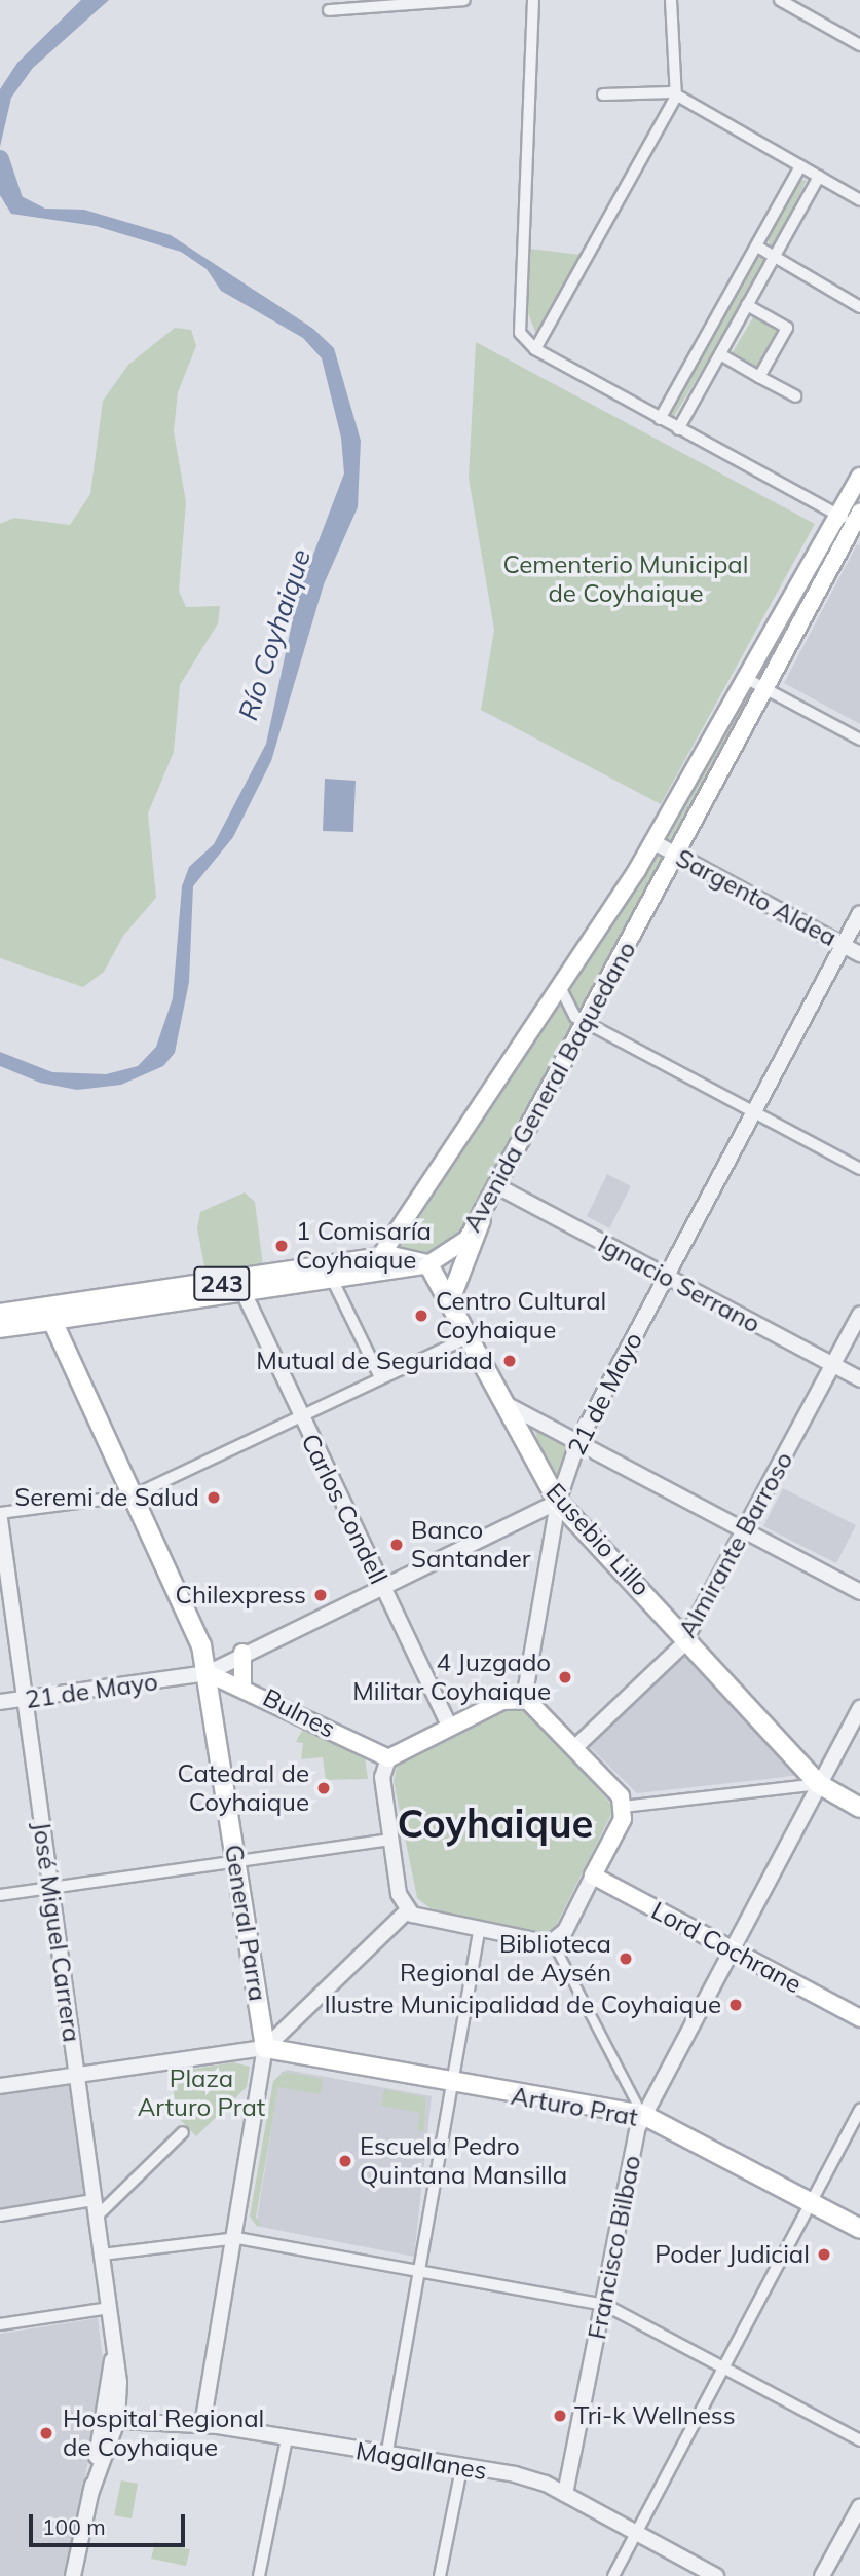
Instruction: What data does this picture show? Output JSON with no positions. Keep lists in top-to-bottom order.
{
  "streets": {
    "main road": [
      "Avenida General Baquedano",
      "243",
      "Eusebio Lillo",
      "Bulnes",
      "General Parra",
      "Lord Cochrane",
      "Arturo Prat"
    ],
    "street": [
      "Sargento Aldea",
      "Ignacio Serrano",
      "21 de Mayo",
      "Carlos Condell",
      "Almirante Barroso",
      "José Miguel Carrera",
      "Francisco Bilbao",
      "Magallanes"
    ]
  },
  "crossings": [
    ["Sargento Aldea", "Avenida General Baquedano"],
    ["Sargento Aldea", "21 de Mayo"],
    ["Avenida General Baquedano", "Ignacio Serrano"],
    ["Avenida General Baquedano", "Carlos Condell"],
    ["Avenida General Baquedano", "Eusebio Lillo"],
    ["Avenida General Baquedano", "General Parra"],
    ["Ignacio Serrano", "21 de Mayo"],
    ["Ignacio Serrano", "Almirante Barroso"],
    ["21 de Mayo", "Carlos Condell"],
    ["21 de Mayo", "Eusebio Lillo"],
    ["21 de Mayo", "Bulnes"],
    ["21 de Mayo", "General Parra"],
    ["21 de Mayo", "José Miguel Carrera"],
    ["Carlos Condell", "Almirante Barroso"],
    ["Carlos Condell", "Bulnes"],
    ["Carlos Condell", "Lord Cochrane"],
    ["Eusebio Lillo", "Almirante Barroso"],
    ["Eusebio Lillo", "Francisco Bilbao"],
    ["Almirante Barroso", "Bulnes"],
    ["Almirante Barroso", "Lord Cochrane"],
    ["Bulnes", "General Parra"],
    ["Bulnes", "Lord Cochrane"],
    ["General Parra", "Arturo Prat"],
    ["General Parra", "Magallanes"],
    ["José Miguel Carrera", "Magallanes"],
    ["Lord Cochrane", "Francisco Bilbao"],
    ["Arturo Prat", "Francisco Bilbao"],
    ["Francisco Bilbao", "Magallanes"]
  ],
  "districts": ["Coyhaique"],
  "water": ["Río Coyhaique"],
  "parks": ["Cementerio Municipal de Coyhaique", "Plaza Arturo Prat"],
  "places": [
    "1 Comisaría Coyhaique",
    "Centro Cultural Coyhaique",
    "Mutual de Seguridad",
    "Seremi de Salud",
    "Banco Santander",
    "Chilexpress",
    "4 Juzgado Militar Coyhaique",
    "Catedral de Coyhaique",
    "Biblioteca Regional de Aysén",
    "Ilustre Municipalidad de Coyhaique",
    "Escuela Pedro Quintana Mansilla",
    "Poder Judicial",
    "Tri-k Wellness",
    "Hospital Regional de Coyhaique"
  ],
  "scale_bar": "100 m"
}
